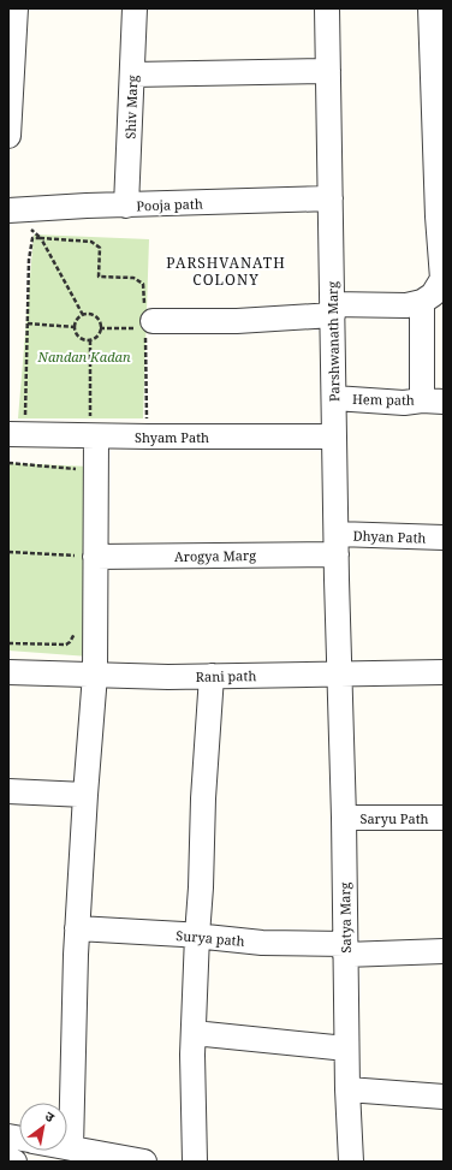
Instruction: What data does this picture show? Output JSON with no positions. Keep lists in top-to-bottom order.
{
  "streets": {
    "street": [
      "Shiv Marg",
      "Pooja path",
      "Parshwanath Marg",
      "Hem path",
      "Shyam Path",
      "Dhyan Path",
      "Arogya Marg",
      "Rani path",
      "Saryu Path",
      "Satya Marg",
      "Surya path"
    ]
  },
  "crossings": [
    ["Shiv Marg", "Pooja path"],
    ["Pooja path", "Parshwanath Marg"],
    ["Parshwanath Marg", "Hem path"],
    ["Parshwanath Marg", "Shyam Path"],
    ["Parshwanath Marg", "Dhyan Path"],
    ["Parshwanath Marg", "Arogya Marg"],
    ["Parshwanath Marg", "Rani path"],
    ["Parshwanath Marg", "Satya Marg"],
    ["Dhyan Path", "Arogya Marg"],
    ["Rani path", "Satya Marg"],
    ["Saryu Path", "Satya Marg"],
    ["Satya Marg", "Surya path"]
  ],
  "districts": ["PARSHVANATH COLONY"],
  "parks": ["Nandan Kadan"],
  "north": "top right"
}
